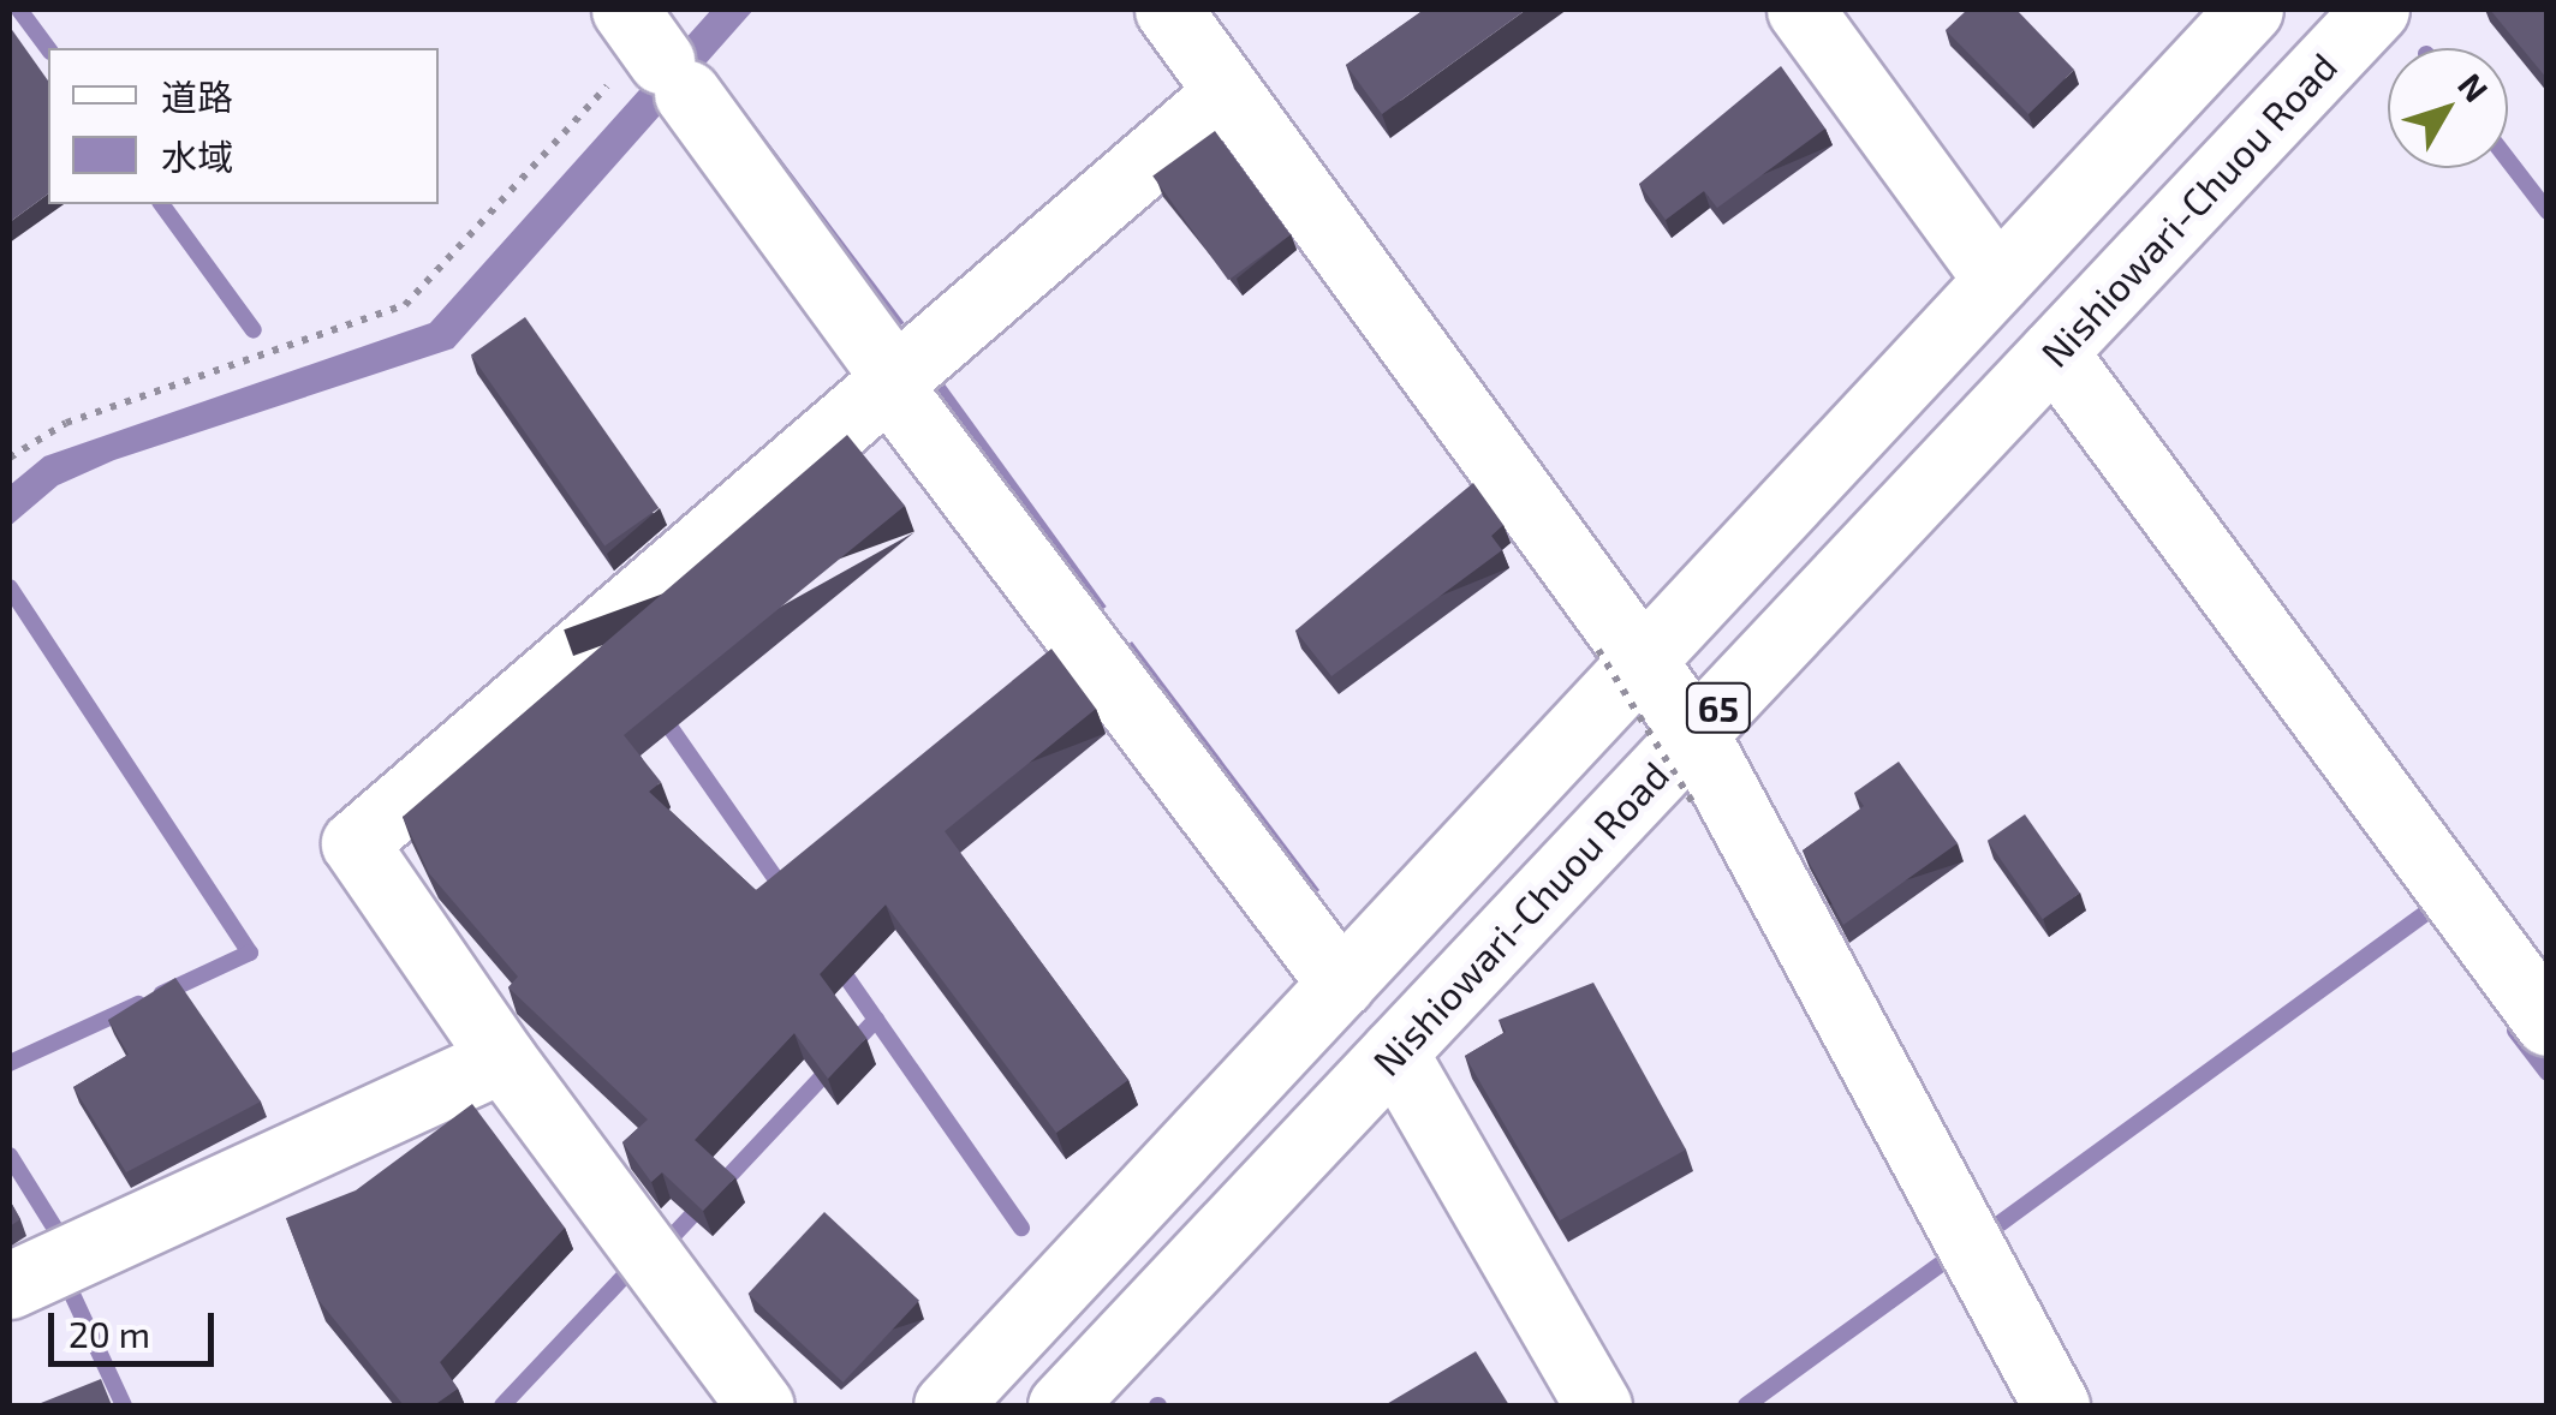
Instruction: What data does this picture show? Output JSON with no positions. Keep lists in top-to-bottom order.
{
  "streets": {
    "street": ["Nishiowari-Chuou Road", "65"]
  },
  "legend": ["道路", "水域"],
  "scale_bar": "20 m",
  "north": "top right"
}
